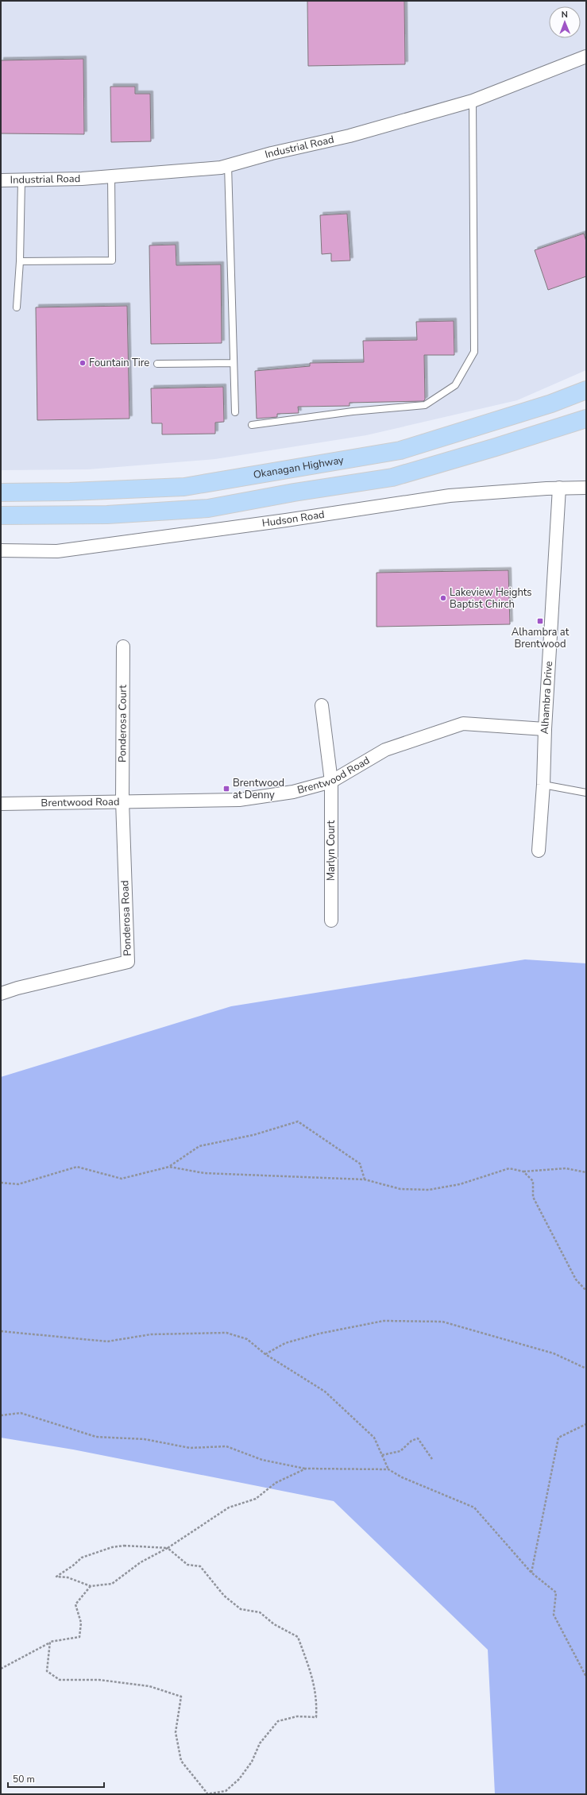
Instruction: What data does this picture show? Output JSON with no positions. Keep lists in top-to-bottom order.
{
  "streets": {
    "highway": ["Okanagan Highway"],
    "street": [
      "Industrial Road",
      "Hudson Road",
      "Alhambra Drive",
      "Ponderosa Court",
      "Brentwood Road",
      "Marlyn Court",
      "Ponderosa Road"
    ]
  },
  "crossings": [
    ["Hudson Road", "Alhambra Drive"],
    ["Alhambra Drive", "Brentwood Road"],
    ["Ponderosa Court", "Brentwood Road"],
    ["Ponderosa Court", "Ponderosa Road"],
    ["Brentwood Road", "Marlyn Court"],
    ["Brentwood Road", "Ponderosa Road"]
  ],
  "places": {
    "other": ["Fountain Tire", "Lakeview Heights Baptist Chirch"],
    "transit": ["Alhambra at Brentwood", "Brentwood at Denny"]
  },
  "scale_bar": "50 m",
  "north": "top"
}
